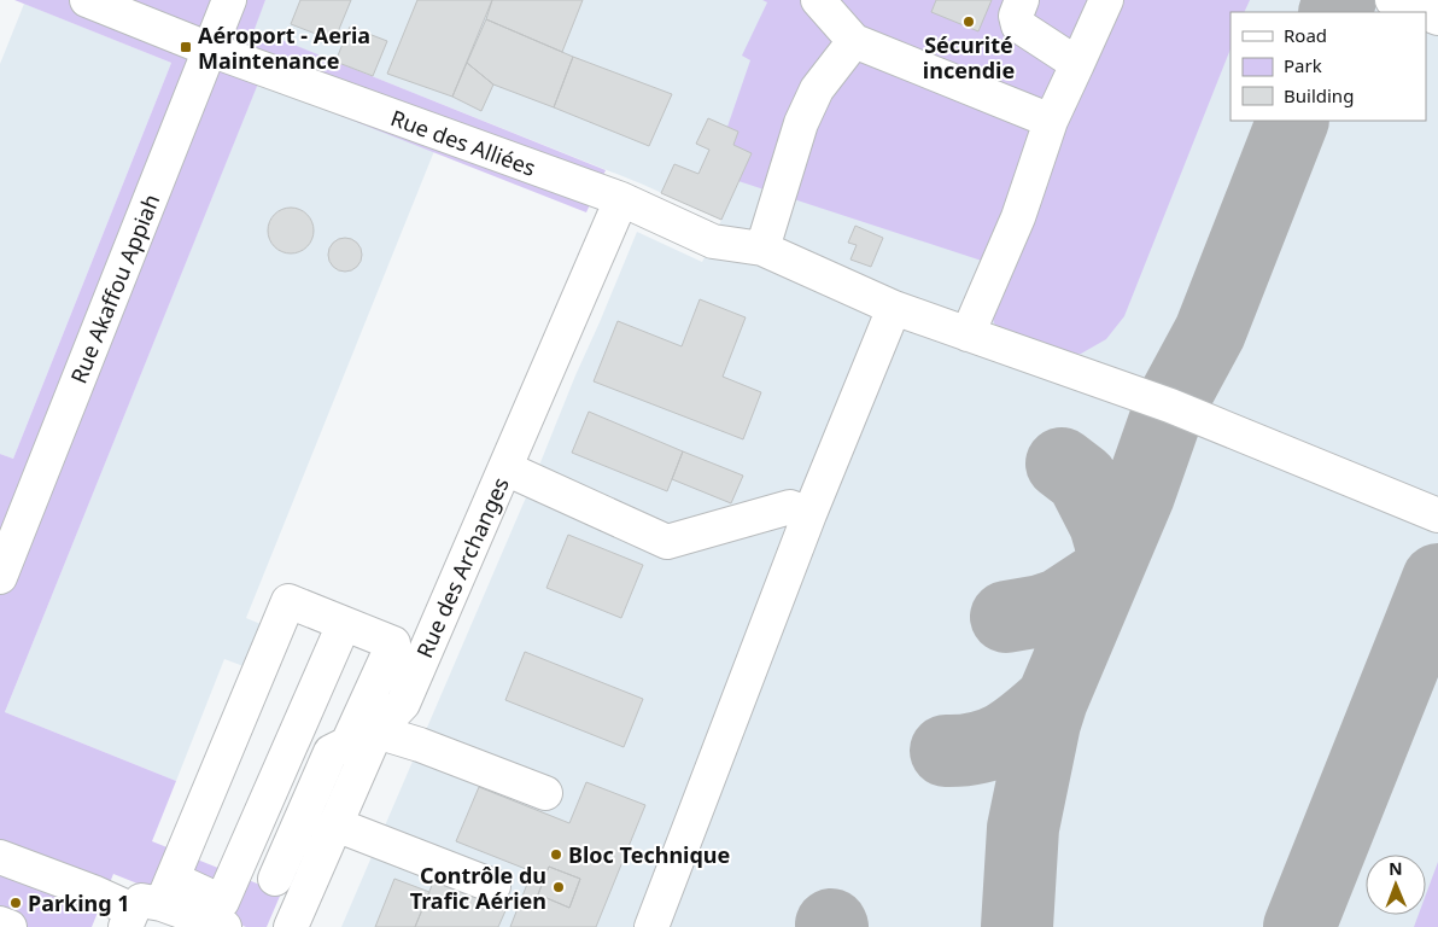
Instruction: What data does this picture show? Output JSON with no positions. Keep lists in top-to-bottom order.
{
  "streets": {
    "main road": ["Rue des Alliées", "Rue Akaffou Appiah", "Rue des Archanges"]
  },
  "crossings": [
    ["Rue des Alliées", "Rue Akaffou Appiah"],
    ["Rue des Alliées", "Rue des Archanges"]
  ],
  "places": {
    "other": [
      "Sécurité incendie",
      "Bloc Technique",
      "Contrôle du Trafic Aérien",
      "Parking 1"
    ],
    "transit": ["Aéroport - Aeria Maintenance"]
  },
  "legend": ["Road", "Park", "Building"],
  "north": "top"
}
